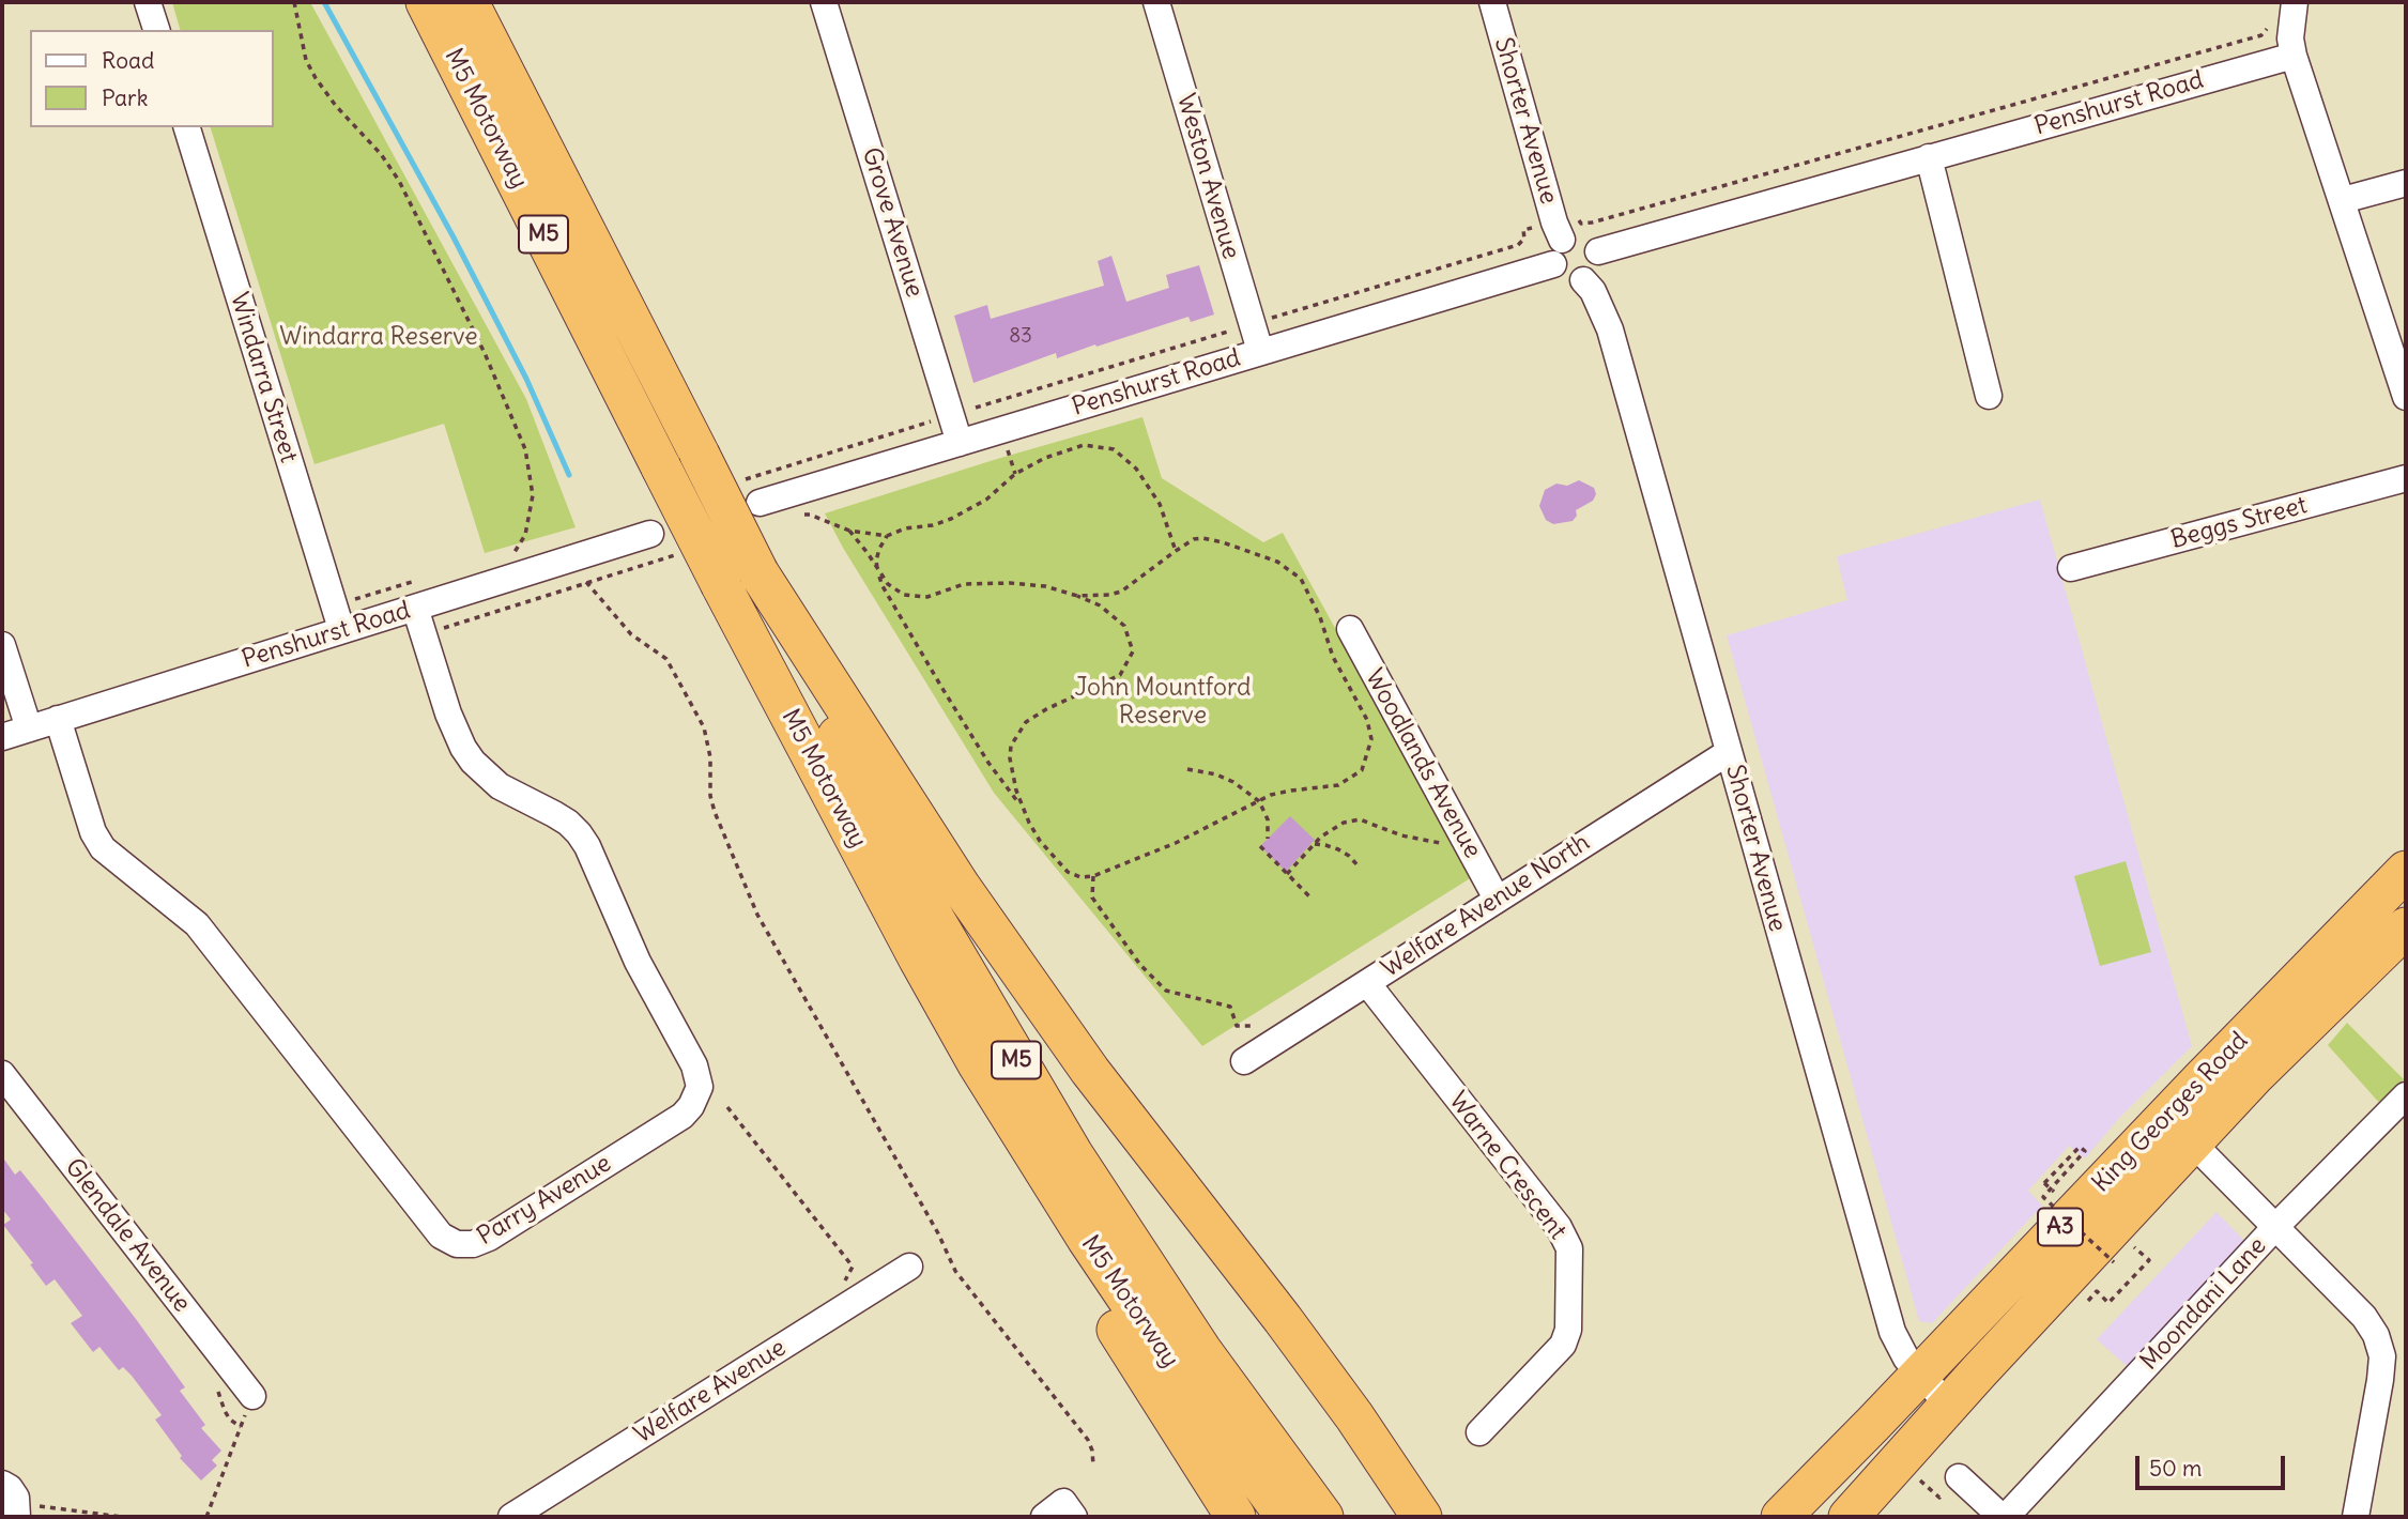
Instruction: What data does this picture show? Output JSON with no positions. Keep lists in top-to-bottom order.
{
  "streets": {
    "highway": [
      "M5 Motorway",
      "M5",
      "King Georges Road",
      "A3"
    ],
    "street": [
      "Penshurst Road",
      "Shorter Avenue",
      "Weston Avenue",
      "Grove Avenue",
      "Windarra Street",
      "Beggs Street",
      "Woodlands Avenue",
      "Welfare Avenue North",
      "Warne Crescent",
      "Parry Avenue",
      "Glendale Avenue",
      "Moondani Lane",
      "Welfare Avenue"
    ]
  },
  "crossings": [
    ["Penshurst Road", "Shorter Avenue"],
    ["Penshurst Road", "Weston Avenue"],
    ["Penshurst Road", "Grove Avenue"],
    ["Penshurst Road", "Windarra Street"],
    ["Penshurst Road", "Parry Avenue"],
    ["M5 Motorway", "M5"],
    ["Shorter Avenue", "Welfare Avenue North"],
    ["Shorter Avenue", "King Georges Road"],
    ["Woodlands Avenue", "Welfare Avenue North"],
    ["Welfare Avenue North", "Warne Crescent"]
  ],
  "parks": ["Windarra Reserve", "John Mountford Reserve"],
  "house_numbers": ["83"],
  "legend": ["Road", "Park"],
  "scale_bar": "50 m"
}
